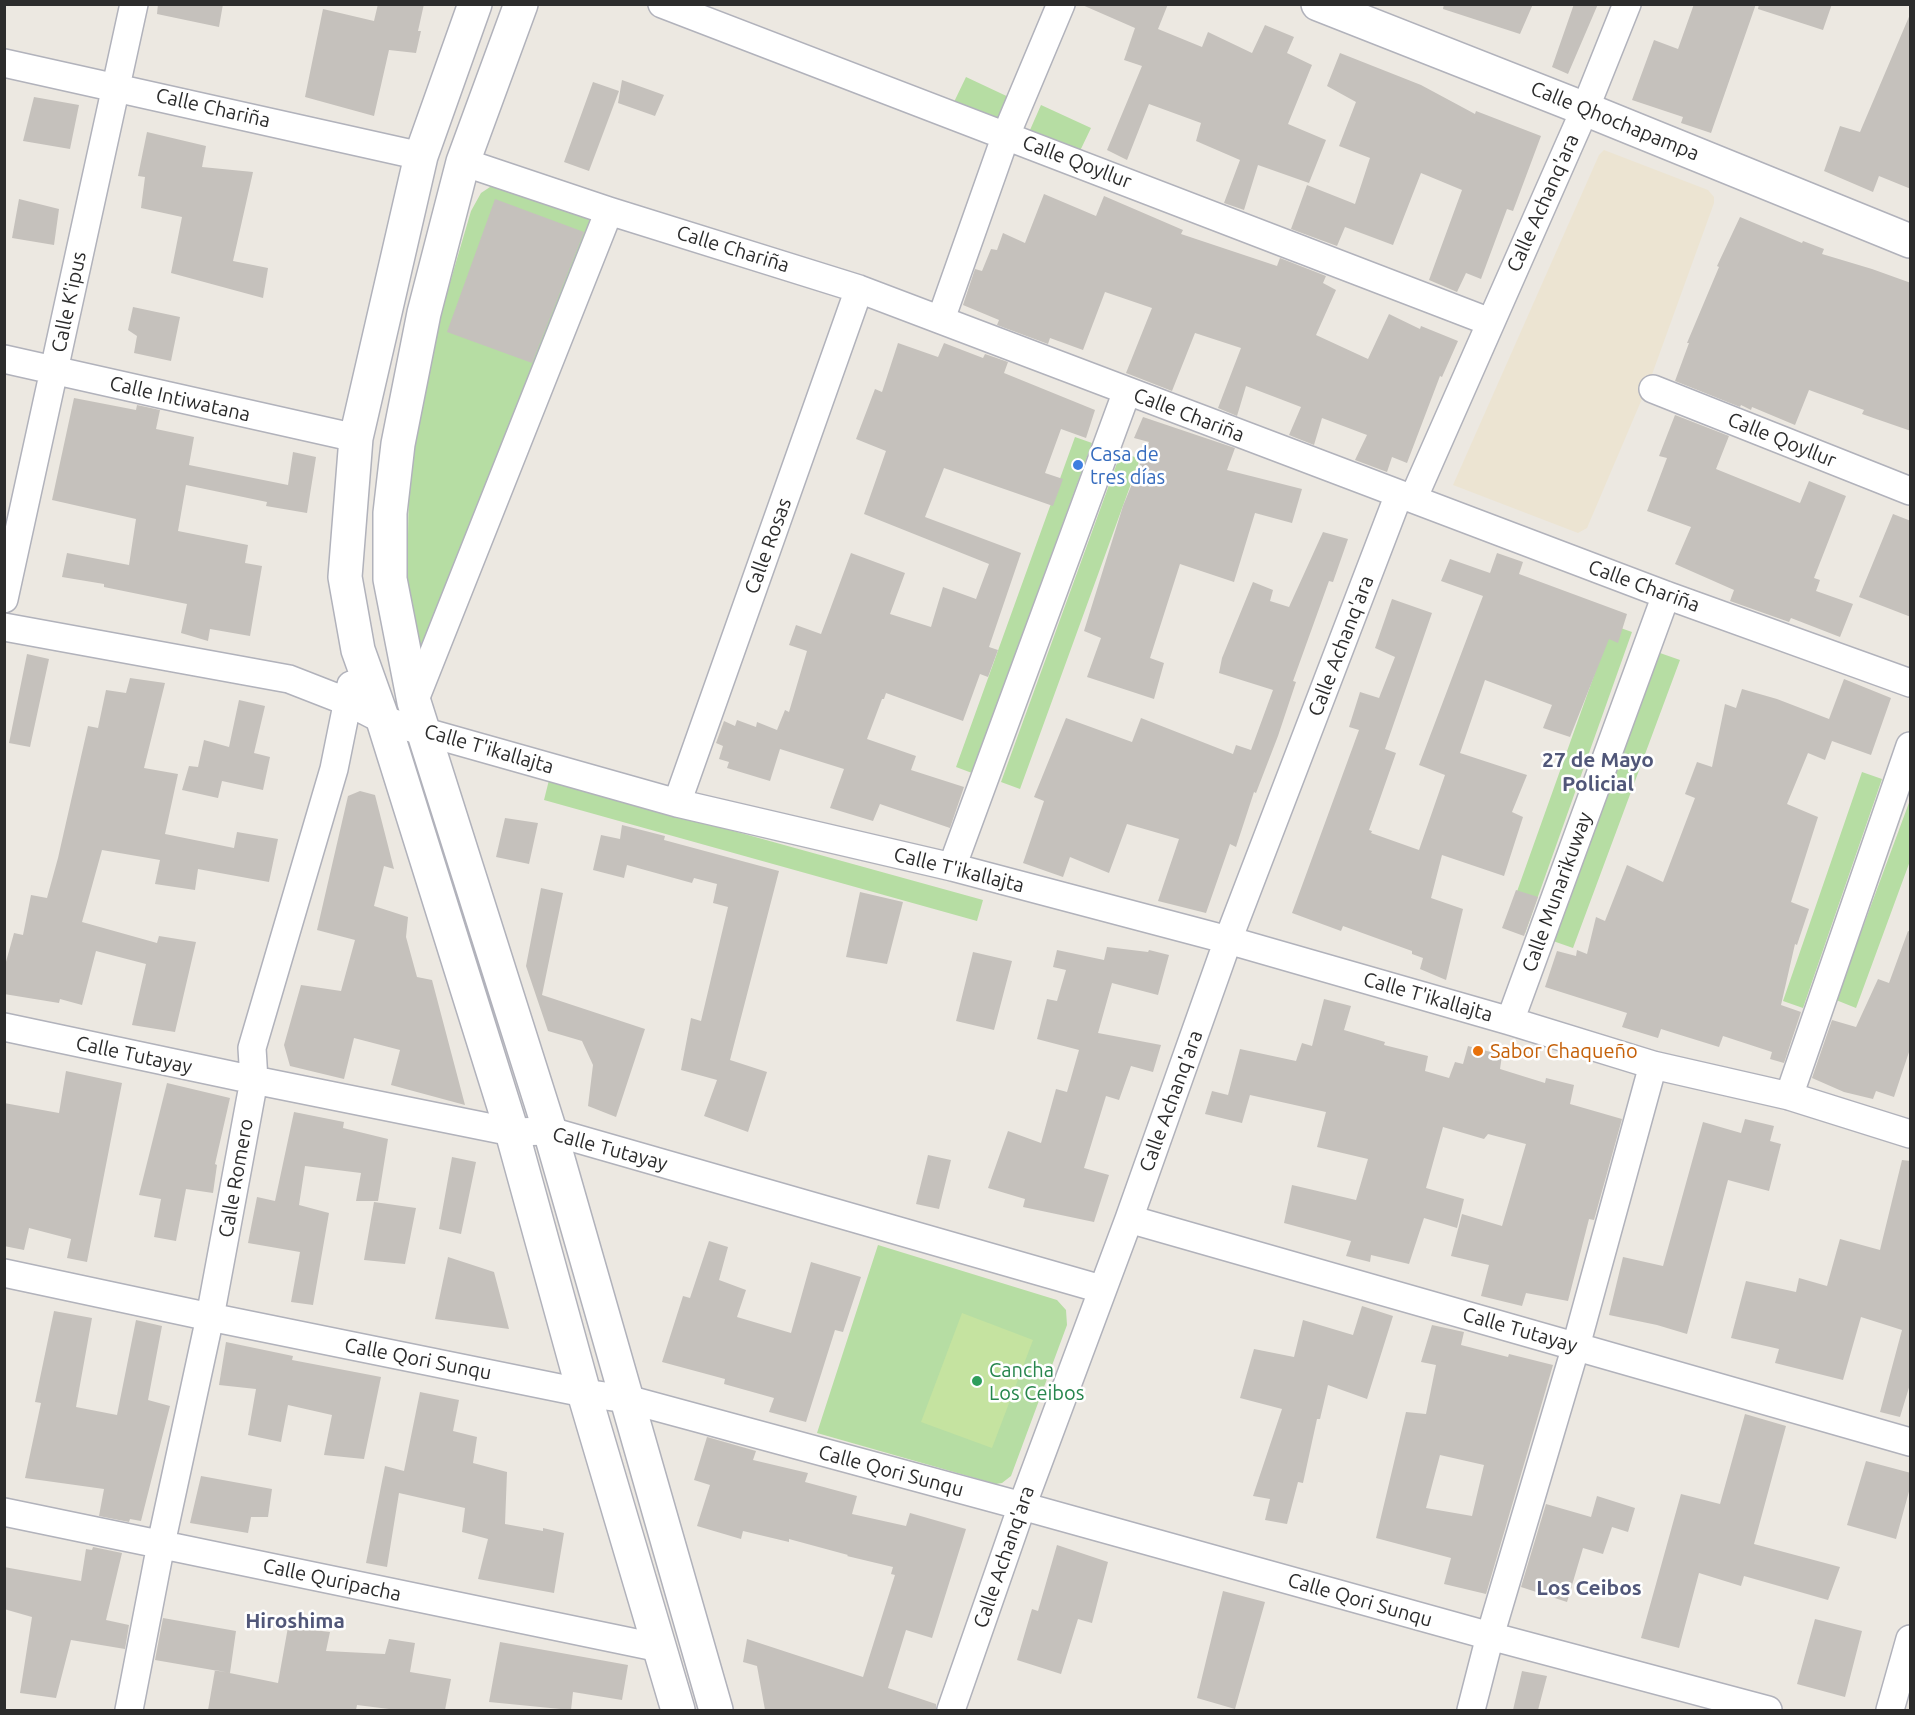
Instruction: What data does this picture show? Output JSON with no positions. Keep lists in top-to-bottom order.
{
  "streets": {
    "main road": ["Calle Qhochapampa"],
    "street": [
      "Calle Chariña",
      "Calle Qoyllur",
      "Calle Achanq'ara",
      "Calle K'ipus",
      "Calle Intiwatana",
      "Calle Rosas",
      "Calle T'ikallajta",
      "Calle Munarikuway",
      "Calle Tutayay",
      "Calle Romero",
      "Calle Qori Sunqu",
      "Calle Quripacha"
    ]
  },
  "crossings": [
    ["Calle Chariña", "Calle Achanq'ara"],
    ["Calle Chariña", "Calle K'ipus"],
    ["Calle Chariña", "Calle Rosas"],
    ["Calle Chariña", "Calle Munarikuway"],
    ["Calle Qhochapampa", "Calle Achanq'ara"],
    ["Calle Qoyllur", "Calle Achanq'ara"],
    ["Calle Achanq'ara", "Calle T'ikallajta"],
    ["Calle Achanq'ara", "Calle Tutayay"],
    ["Calle Achanq'ara", "Calle Qori Sunqu"],
    ["Calle K'ipus", "Calle Intiwatana"],
    ["Calle Rosas", "Calle T'ikallajta"],
    ["Calle T'ikallajta", "Calle Munarikuway"],
    ["Calle T'ikallajta", "Calle Romero"],
    ["Calle Tutayay", "Calle Romero"],
    ["Calle Romero", "Calle Qori Sunqu"],
    ["Calle Romero", "Calle Quripacha"]
  ],
  "districts": ["27 de Mayo Policial", "Los Ceibos", "Hiroshima"],
  "places": ["Casa de tres días", "Sabor Chaqueño", "Cancha Los Ceibos"]
}
